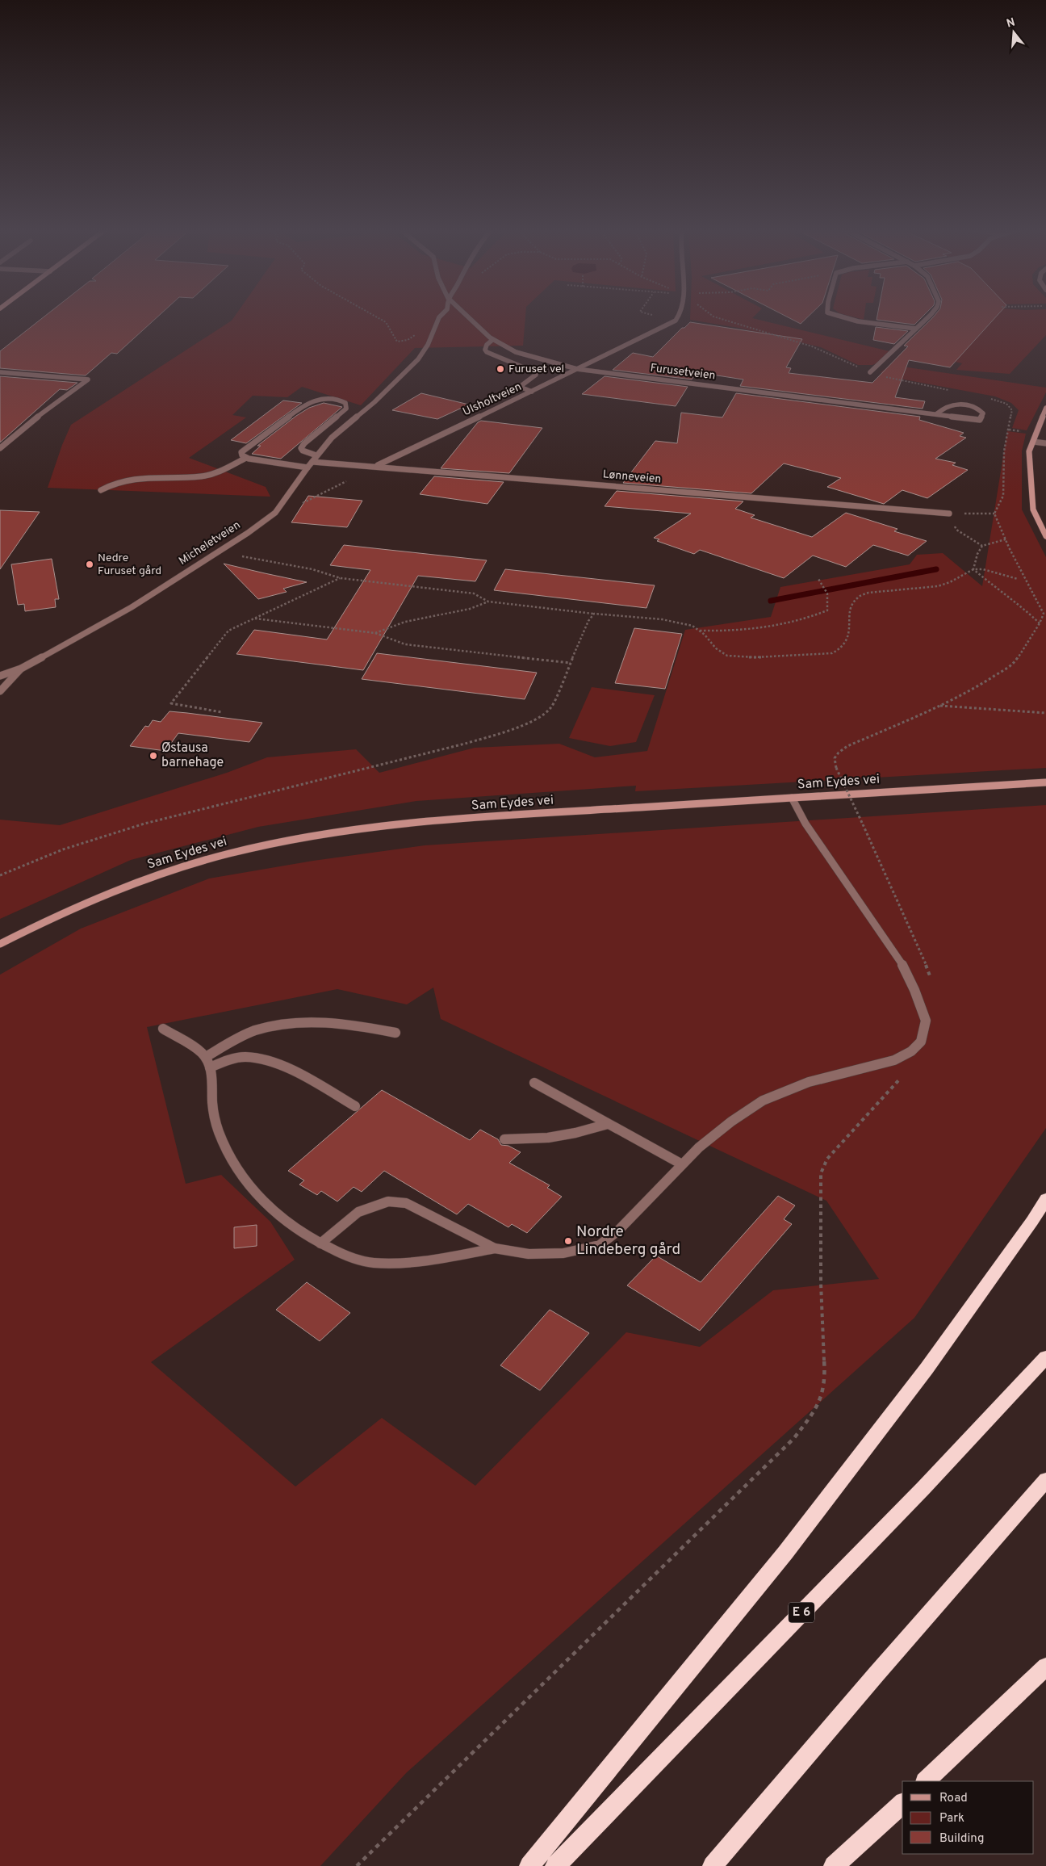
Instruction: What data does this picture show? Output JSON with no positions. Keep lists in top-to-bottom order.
{
  "streets": {
    "highway": ["E 6"],
    "main road": ["Sam Eydes vei"],
    "street": [
      "Furusetveien",
      "Ulsholtveien",
      "Lønneveien",
      "Micheletveien"
    ]
  },
  "crossings": [
    ["Furusetveien", "Ulsholtveien"],
    ["Ulsholtveien", "Lønneveien"],
    ["Lønneveien", "Micheletveien"]
  ],
  "places": [
    "Furuset vel",
    "Nedre Furuset gård",
    "Østausa barnehage",
    "Nordre Lindeberg gård"
  ],
  "legend": ["Road", "Park", "Building"],
  "north": "top"
}
